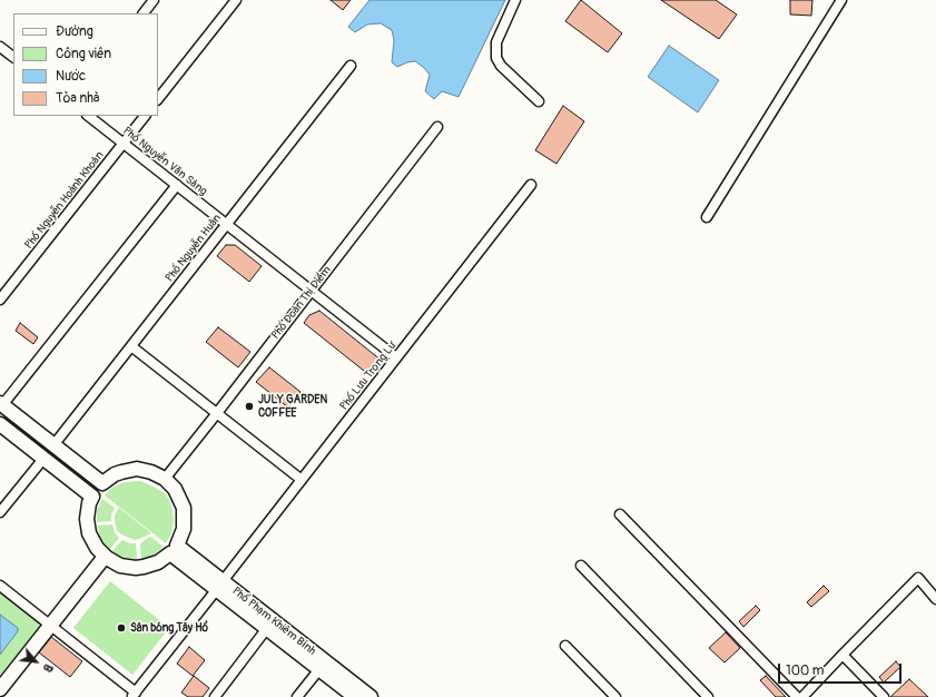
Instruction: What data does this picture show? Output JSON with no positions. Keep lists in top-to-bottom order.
{
  "streets": {
    "street": [
      "Phố Nguyễn Văn Sảng",
      "Phố Nguyễn Hoành Khoản",
      "Phố Nguyễn Huân",
      "Phố Đoàn Thị Điểm",
      "Phố Lưu Trọng Lư",
      "Phố Phạm Khiêm Bính"
    ]
  },
  "crossings": [
    ["Phố Nguyễn Văn Sảng", "Phố Nguyễn Hoành Khoản"],
    ["Phố Nguyễn Văn Sảng", "Phố Nguyễn Huân"],
    ["Phố Nguyễn Văn Sảng", "Phố Đoàn Thị Điểm"],
    ["Phố Nguyễn Văn Sảng", "Phố Lưu Trọng Lư"],
    ["Phố Lưu Trọng Lư", "Phố Phạm Khiêm Bính"]
  ],
  "places": ["JULY GARDEN COFFEE", "Sân bóng Tây Hồ"],
  "legend": [
    "Đường",
    "Công viên",
    "Nước",
    "Tòa nhà"
  ],
  "scale_bar": "100 m",
  "north": "bottom right"
}
